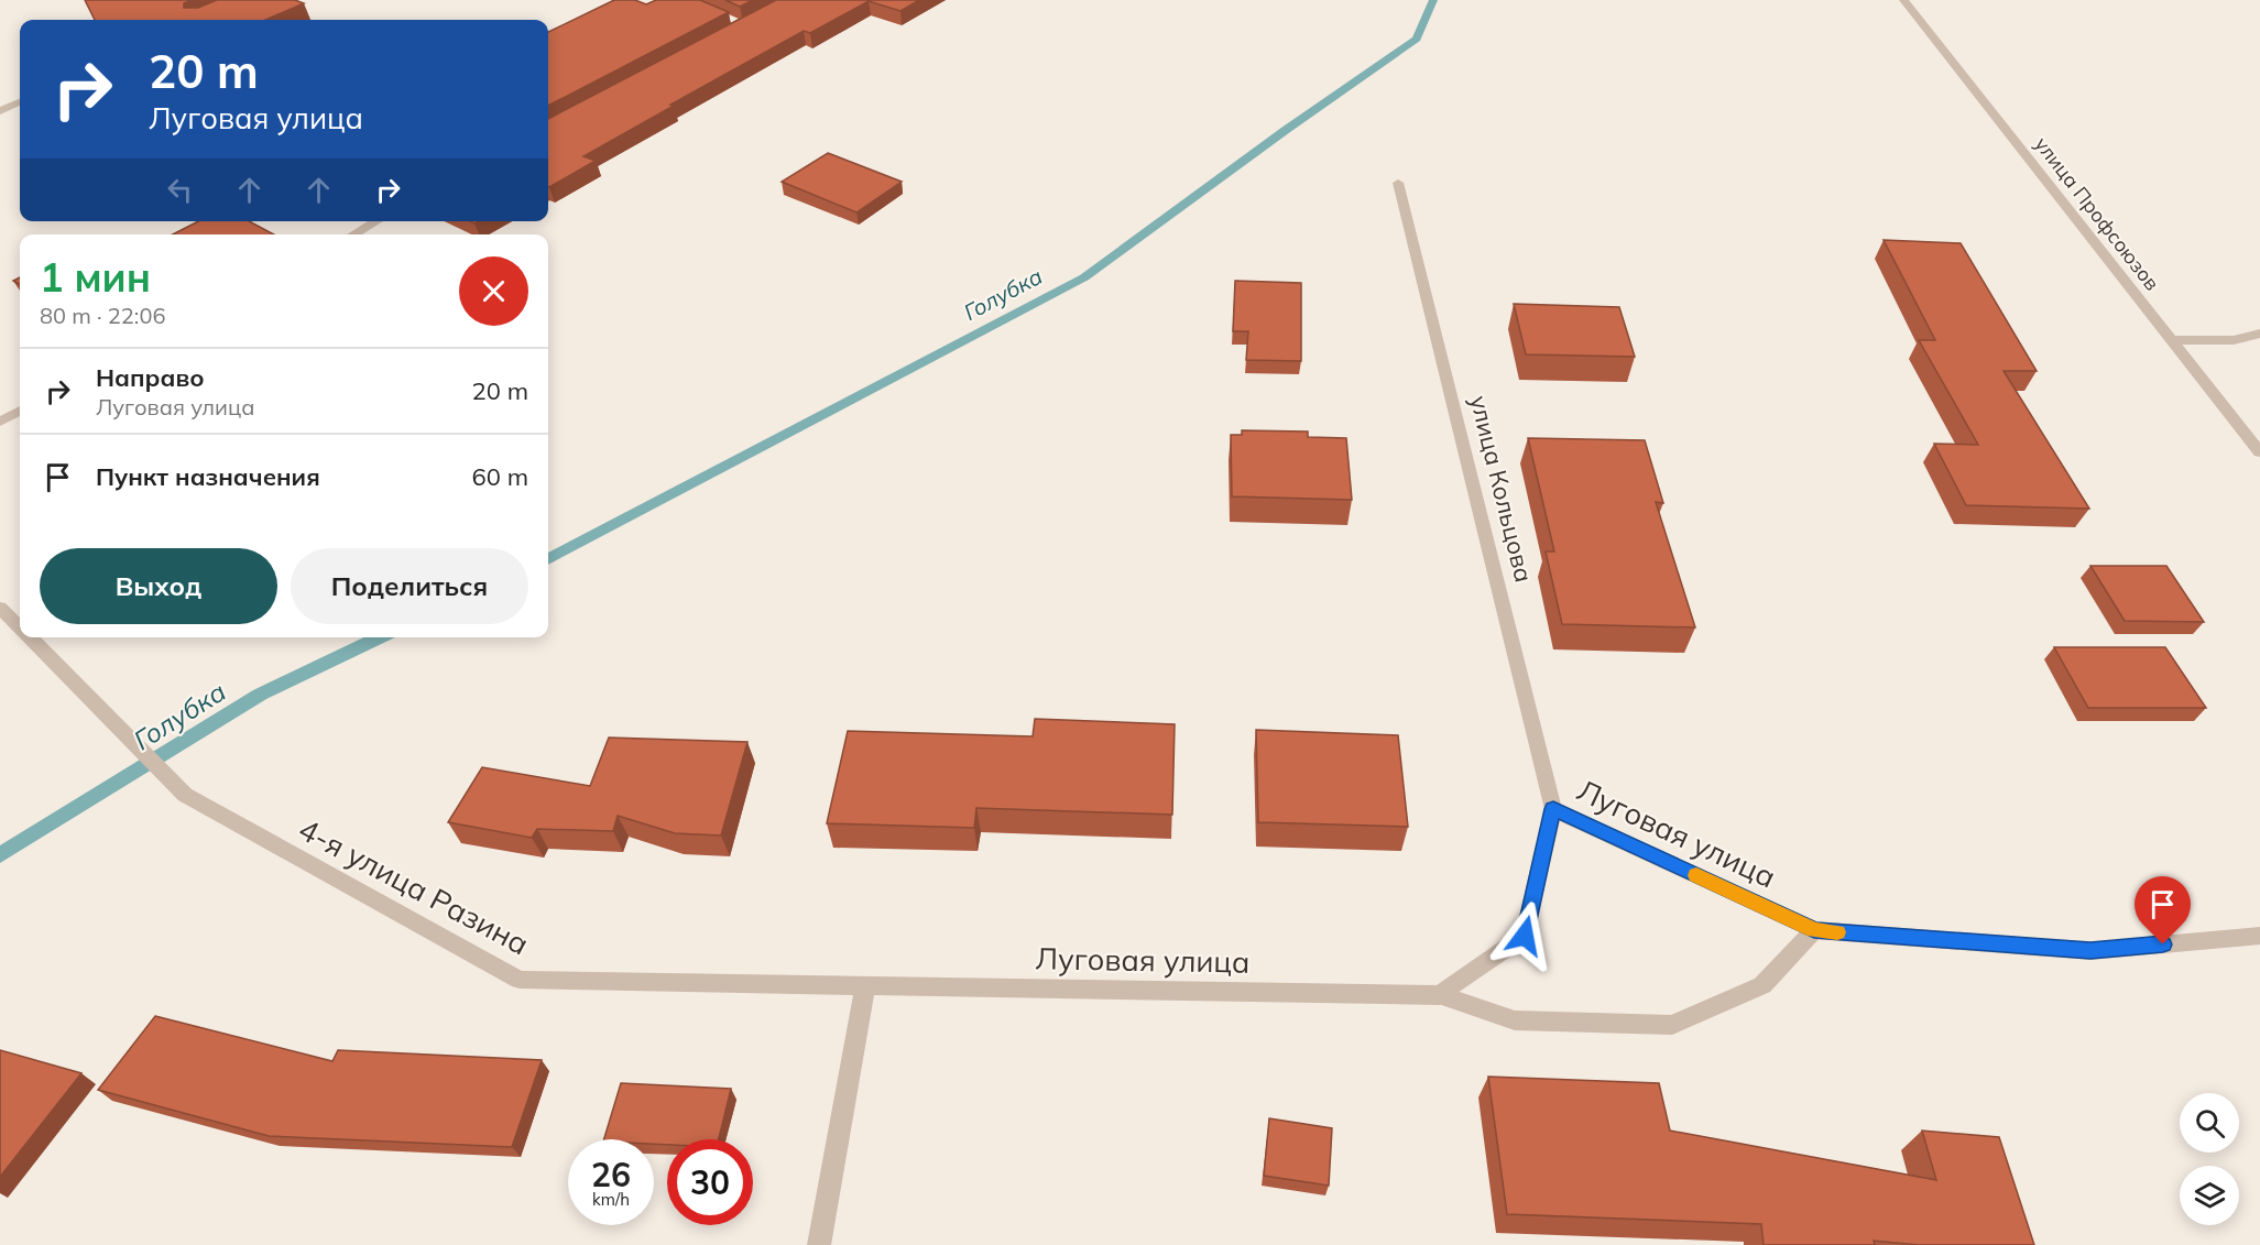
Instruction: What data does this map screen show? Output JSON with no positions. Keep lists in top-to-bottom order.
{
  "streets": {
    "street": [
      "улица Профсоюзов",
      "улица Кольцова",
      "Луговая улица",
      "4-я улица Разина"
    ]
  },
  "crossings": [
    ["улица Кольцова", "Луговая улица"],
    ["Луговая улица", "4-я улица Разина"]
  ],
  "water": ["Голубка"],
  "page": {
    "turn": ["20 m", "Луговая улица"],
    "heading": ["1 мин", "80 m · 22:06"],
    "list": [
      {
        "name": "Направо",
        "note": "Луговая улица",
        "value": "20 m"
      },
      {
        "name": "Пункт назначения",
        "value": "60 m"
      }
    ],
    "buttons": ["Выход", "Поделиться"],
    "speed": "26 km/h",
    "limit": "30"
  }
}
